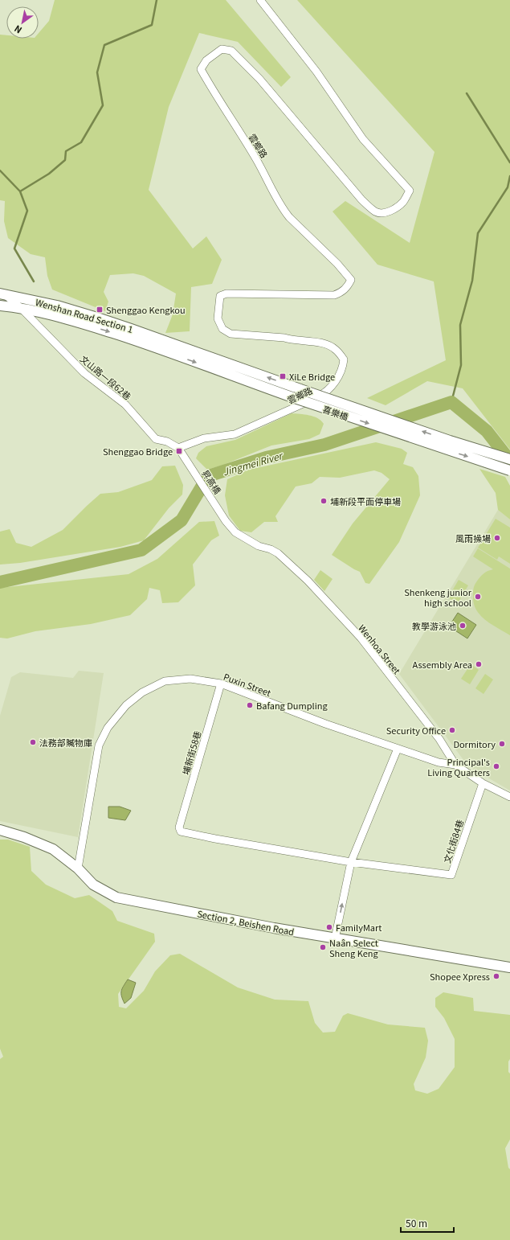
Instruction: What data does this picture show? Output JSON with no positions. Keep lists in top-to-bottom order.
{
  "streets": {
    "main road": ["Wenshan Road Section 1", "喜樂橋", "Section 2, Beishen Road"],
    "street": [
      "雲鄉路",
      "文山路一段62巷",
      "昇高橋",
      "Wenhoa Street",
      "Puxin Street",
      "埔新街58巷",
      "文化街84巷"
    ]
  },
  "crossings": [
    ["雲鄉路", "文山路一段62巷"],
    ["雲鄉路", "昇高橋"],
    ["Wenshan Road Section 1", "文山路一段62巷"],
    ["Wenshan Road Section 1", "喜樂橋"],
    ["文山路一段62巷", "昇高橋"],
    ["昇高橋", "Wenhoa Street"],
    ["Wenhoa Street", "Puxin Street"],
    ["Wenhoa Street", "文化街84巷"],
    ["Puxin Street", "埔新街58巷"],
    ["Puxin Street", "Section 2, Beishen Road"],
    ["埔新街58巷", "文化街84巷"]
  ],
  "water": ["Jingmei River"],
  "places": {
    "transit": ["Shenggao Kengkou", "XiLe Bridge", "Shenggao Bridge"],
    "other": [
      "埔新段平面停車場",
      "風雨操場",
      "Shenkeng junior high school",
      "教學游泳池",
      "Assembly Area",
      "Bafang Dumpling",
      "Security Office",
      "法務部贓物庫",
      "Dormitory",
      "Principal's Living Quarters",
      "FamilyMart",
      "Naân Select Sheng Keng",
      "Shopee Xpress"
    ]
  },
  "scale_bar": "50 m",
  "north": "bottom left"
}
